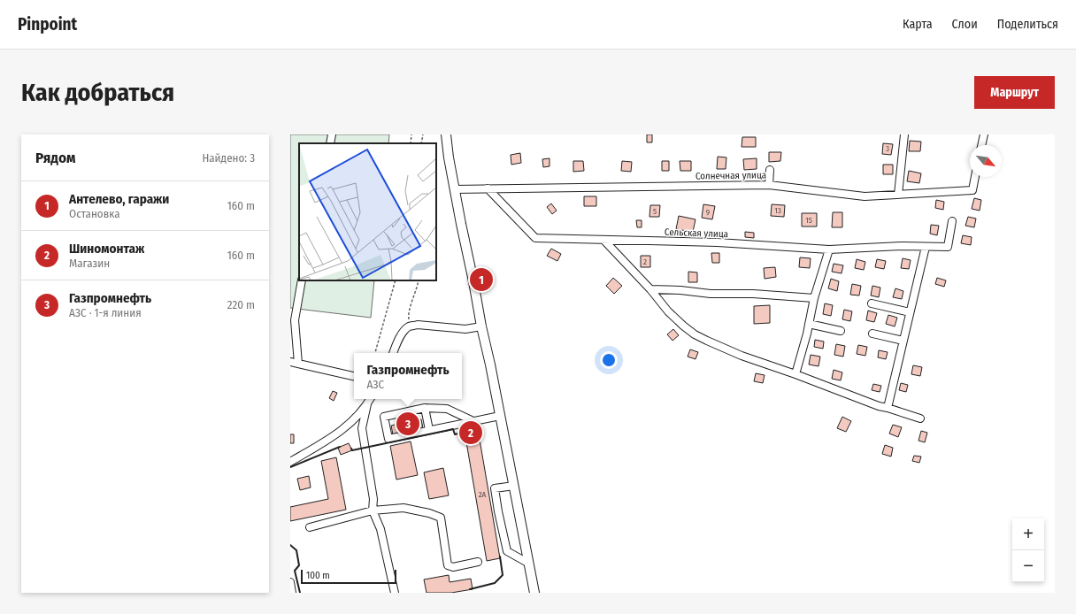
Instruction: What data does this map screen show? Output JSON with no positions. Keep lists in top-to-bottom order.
{
  "streets": {
    "street": ["Солнечная улица", "Сельская улица"]
  },
  "crossings": [
    ["Солнечная улица", "Сельская улица"]
  ],
  "house_numbers": [
    "3",
    "13",
    "5",
    "9",
    "15",
    "2",
    "2А"
  ],
  "scale_bar": "100 m",
  "north": "bottom right",
  "page": {
    "header": "Pinpoint",
    "nav": ["Карта", "Слои", "Поделиться"],
    "buttons": "Маршрут",
    "title": "Как добраться",
    "heading": ["Рядом", "Найдено: 3"],
    "list": [
      {
        "mark": "1",
        "name": "Антелево, гаражи",
        "note": "Остановка",
        "value": "160 m"
      },
      {
        "mark": "2",
        "name": "Шиномонтаж",
        "note": "Магазин",
        "value": "160 m"
      },
      {
        "mark": "3",
        "name": "Газпромнефть",
        "note": "АЗС · 1-я линия",
        "value": "220 m"
      }
    ],
    "pins": ["1", "3", "2"],
    "popup": ["Газпромнефть", "АЗС"],
    "map_buttons": ["+", "−"],
    "scale": "100 m"
  }
}
